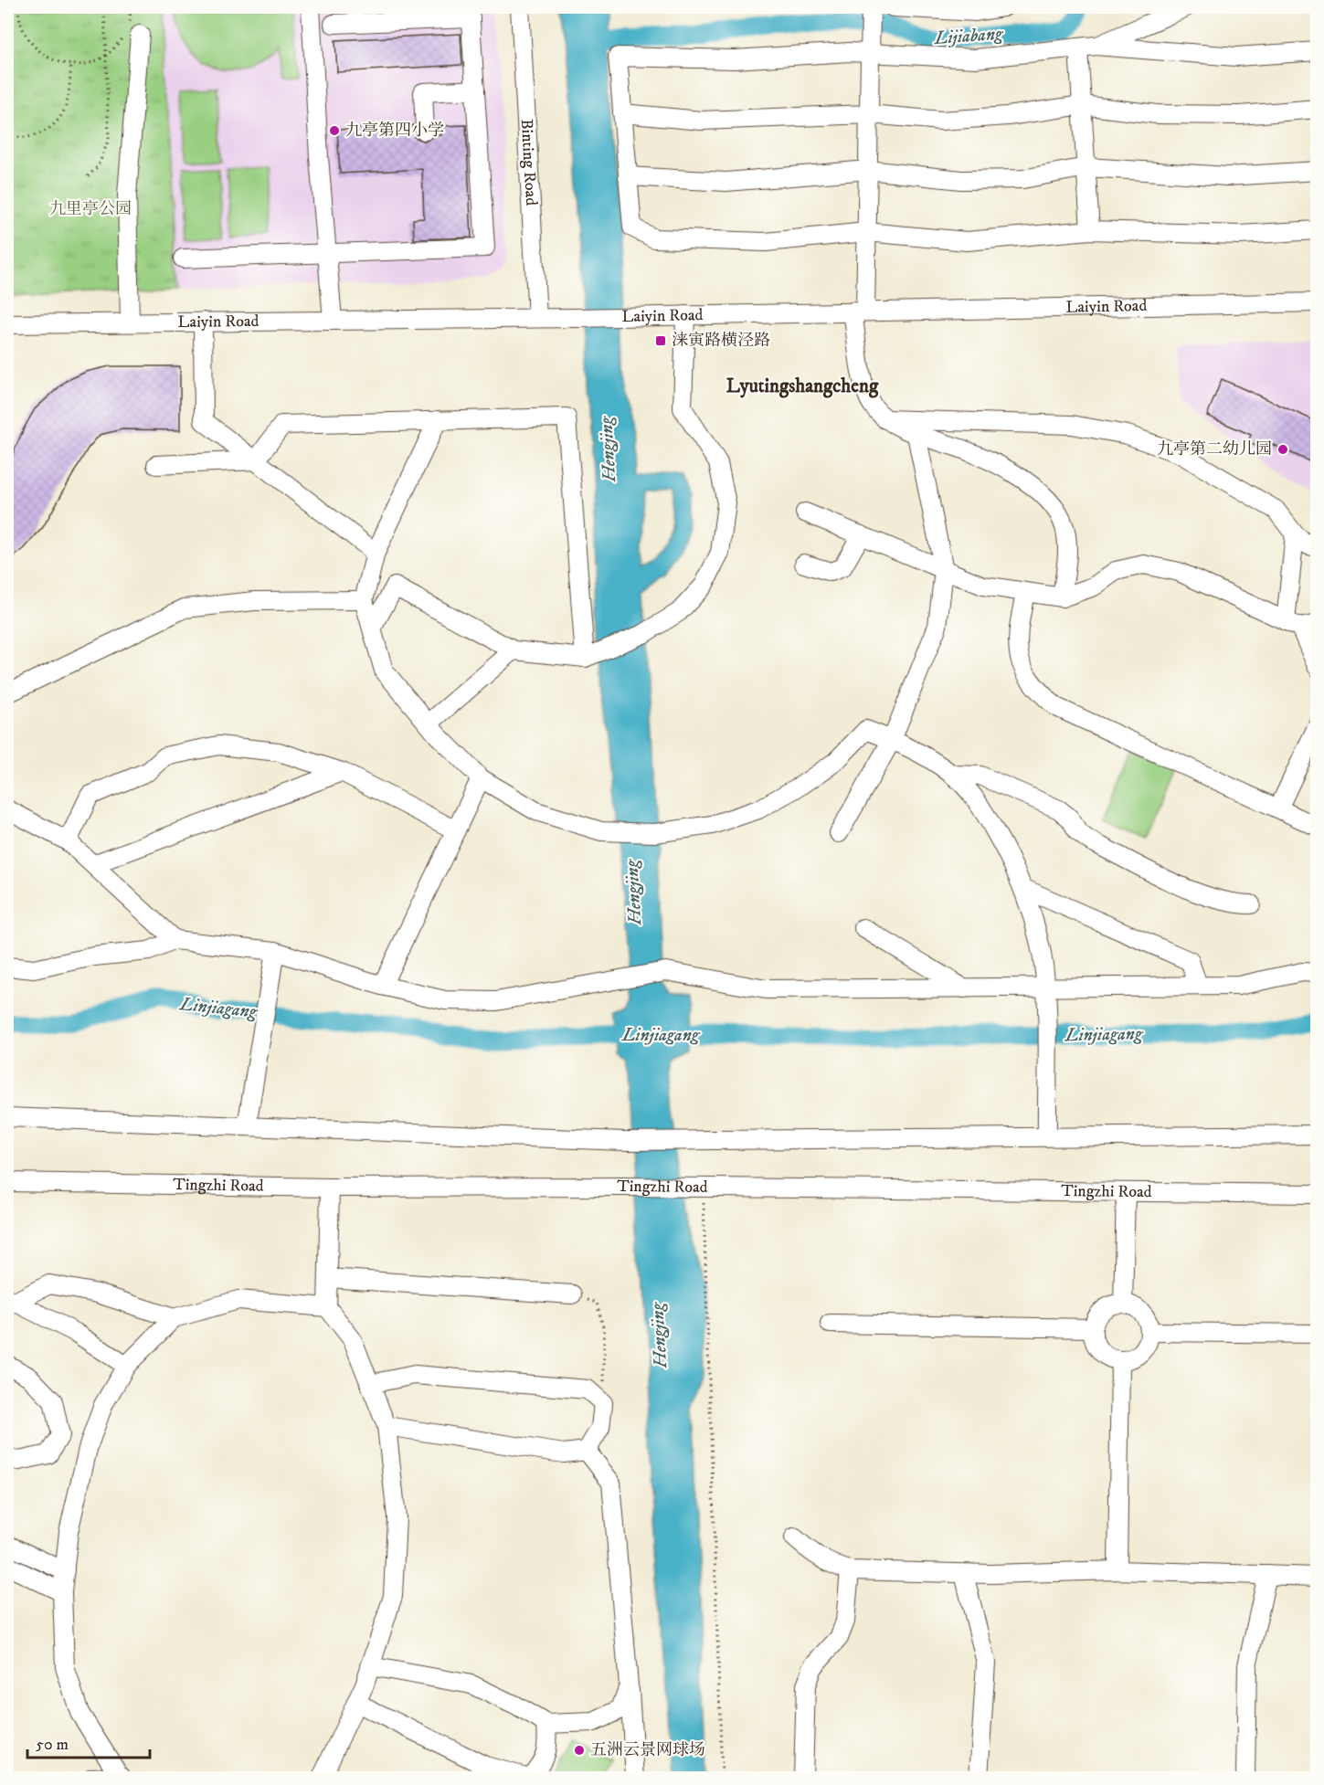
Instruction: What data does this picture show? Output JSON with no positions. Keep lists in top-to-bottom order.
{
  "streets": {
    "street": ["Binting Road", "Laiyin Road", "Tingzhi Road"]
  },
  "crossings": [
    ["Binting Road", "Laiyin Road"]
  ],
  "districts": ["Lyutingshangcheng"],
  "water": ["Lijiabang", "Hengjing", "Linjiagang"],
  "parks": ["九里亭公园"],
  "places": {
    "other": ["九亭第四小学", "九亭第二幼儿园", "五洲云景网球场"],
    "transit": ["涞寅路横泾路"]
  },
  "scale_bar": "50 m"
}
